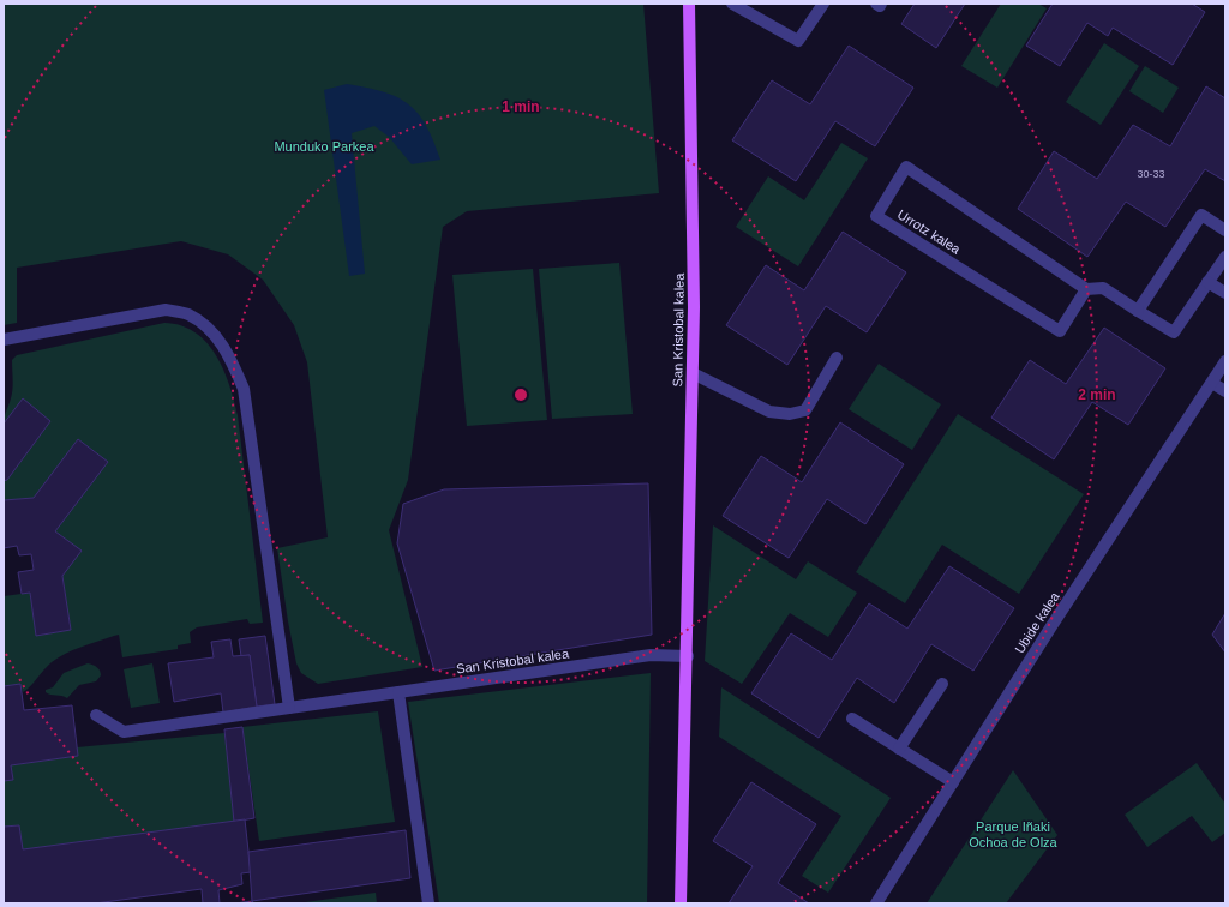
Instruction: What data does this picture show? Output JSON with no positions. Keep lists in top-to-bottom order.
{
  "streets": {
    "main road": ["San Kristobal kalea"],
    "street": ["Urrotz kalea", "Ubide kalea"]
  },
  "parks": ["Munduko Parkea", "Parque Iñaki Ochoa de Olza"],
  "house_numbers": ["30-33"],
  "rings": ["1 min", "2 min"]
}
